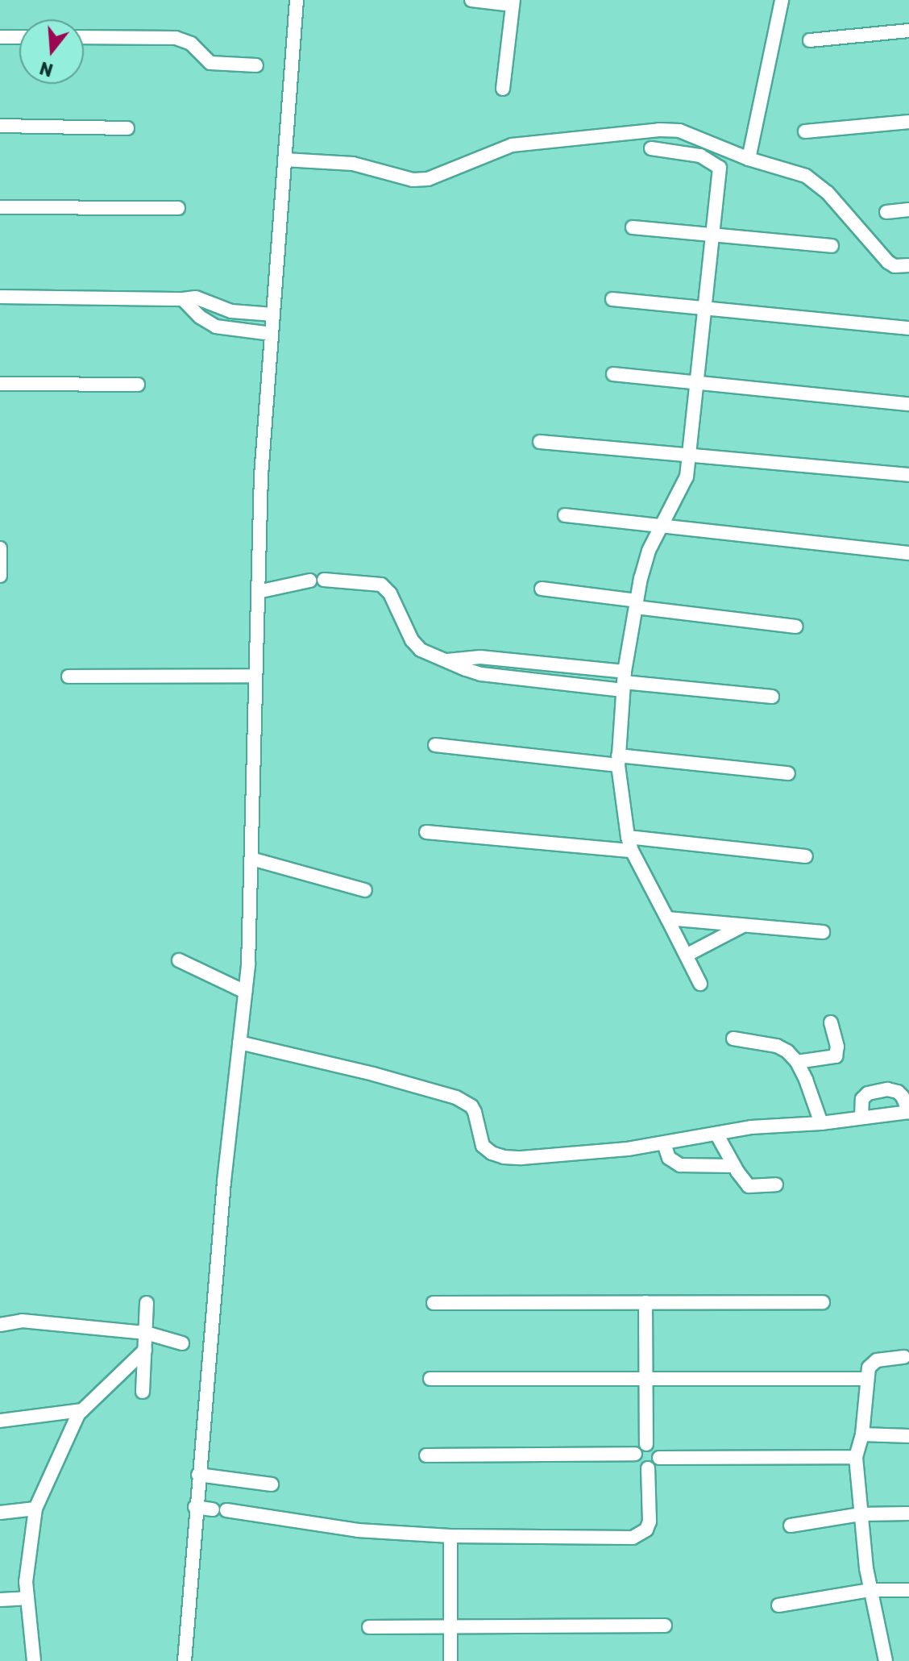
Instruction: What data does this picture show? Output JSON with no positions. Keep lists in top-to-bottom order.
{
  "north": "bottom"
}
